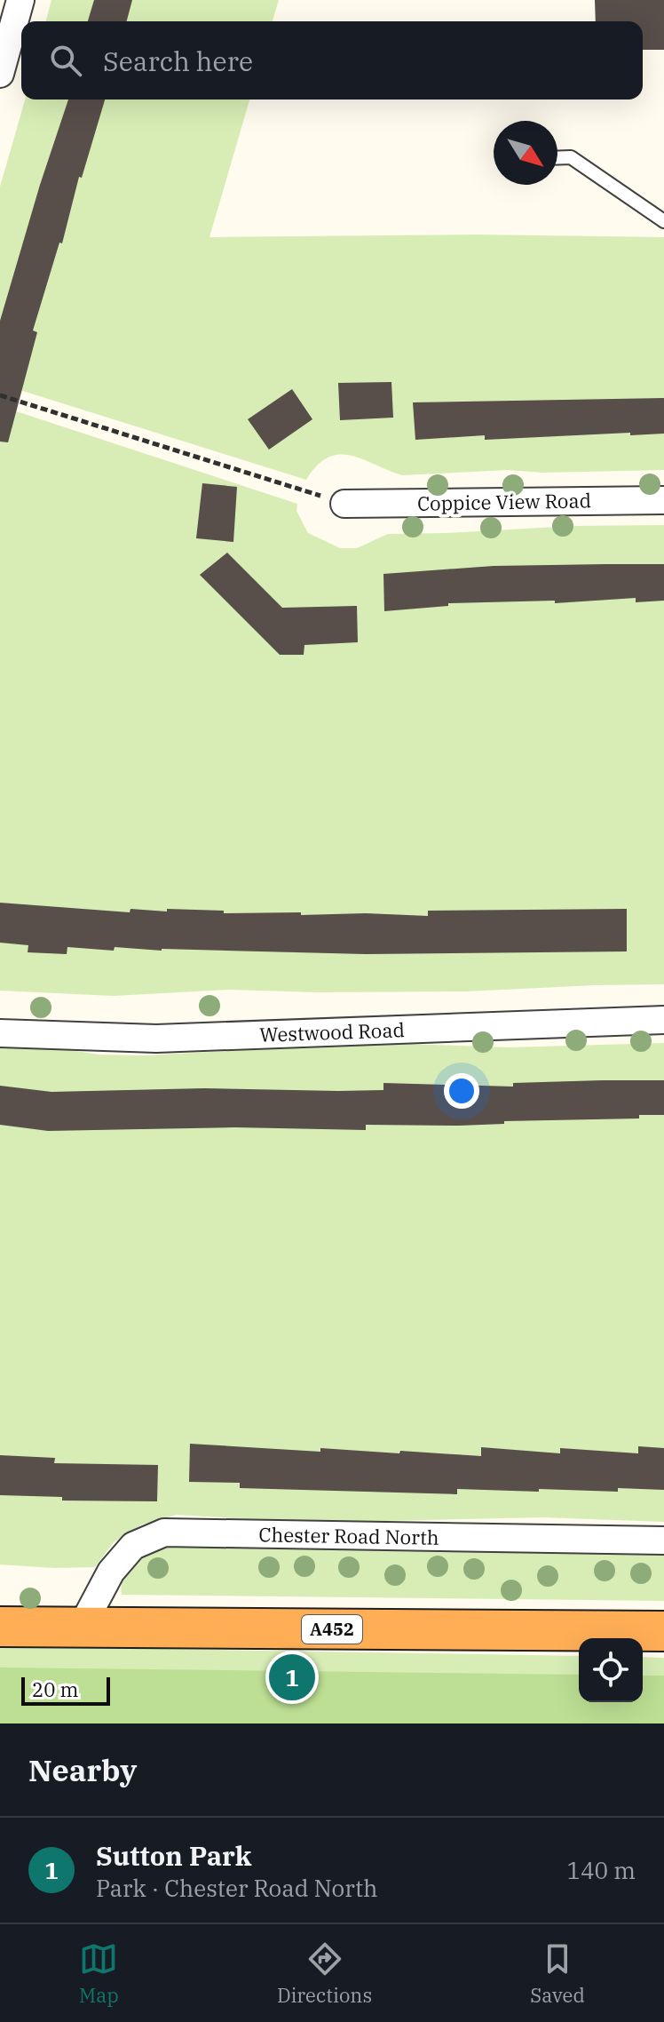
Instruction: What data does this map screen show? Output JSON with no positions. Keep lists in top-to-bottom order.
{
  "streets": {
    "highway": ["A452"],
    "street": ["Coppice View Road", "Westwood Road", "Chester Road North"]
  },
  "crossings": [
    ["Chester Road North", "A452"]
  ],
  "scale_bar": "20 m",
  "north": "bottom right",
  "page": {
    "search": "Search here",
    "pins": "1",
    "scale": "20 m",
    "heading": "Nearby",
    "list": [
      {
        "mark": "1",
        "name": "Sutton Park",
        "note": "Park · Chester Road North",
        "value": "140 m"
      }
    ],
    "nav": ["Map", "Directions", "Saved"]
  }
}
